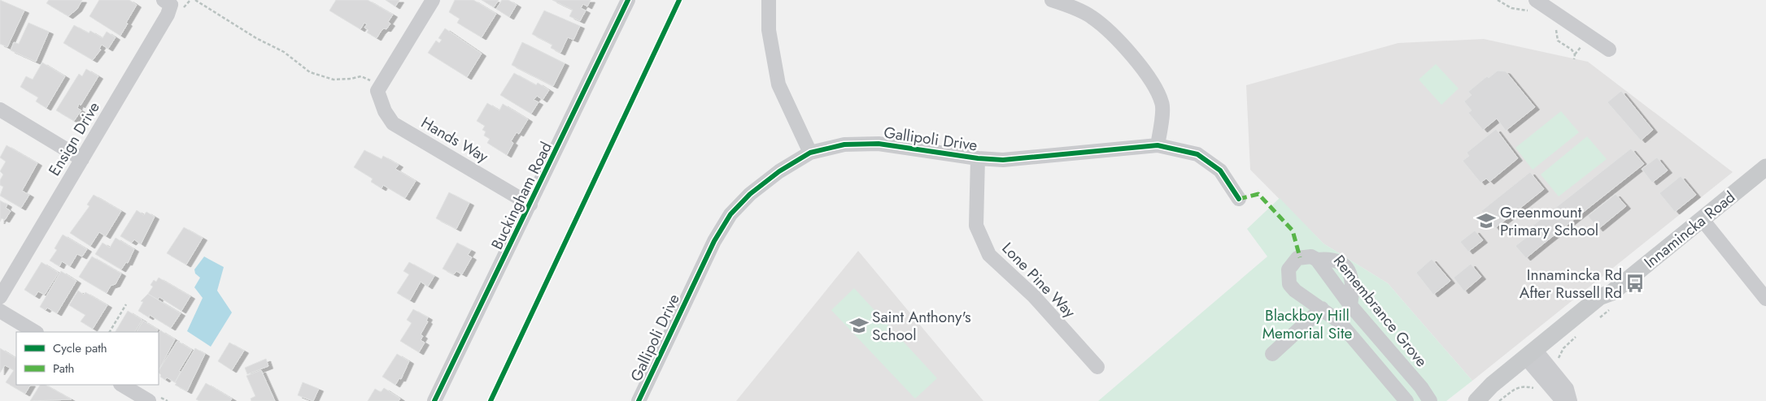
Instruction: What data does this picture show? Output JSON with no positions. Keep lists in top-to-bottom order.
{
  "streets": {
    "main road": ["Innamincka Road"],
    "street": [
      "Ensign Drive",
      "Gallipoli Drive",
      "Hands Way",
      "Buckingham Road",
      "Lone Pine Way",
      "Remembrance Grove"
    ]
  },
  "crossings": [
    ["Gallipoli Drive", "Lone Pine Way"],
    ["Hands Way", "Buckingham Road"]
  ],
  "parks": ["Blackboy Hill Memorial Site"],
  "places": {
    "school or university": ["Greenmount Primary School", "Saint Anthony's School"],
    "bus stop": ["Innamincka Rd After Russell Rd"]
  },
  "legend": ["Cycle path", "Path"]
}
